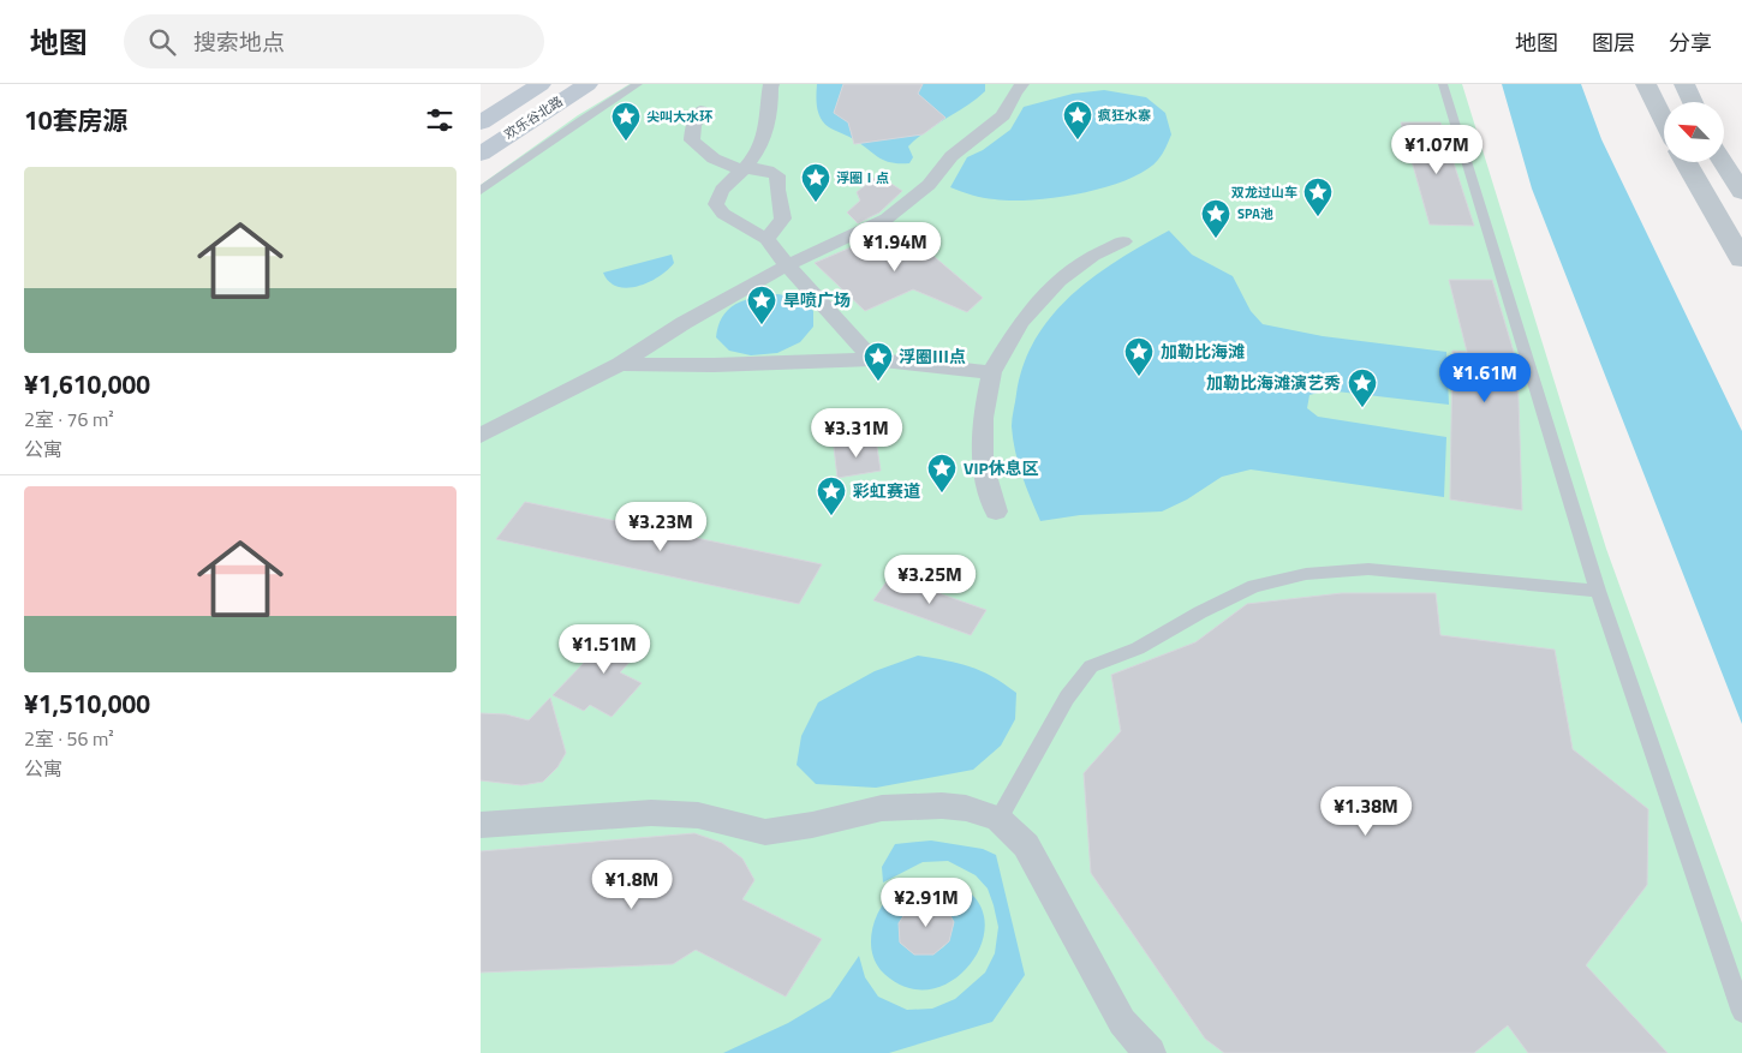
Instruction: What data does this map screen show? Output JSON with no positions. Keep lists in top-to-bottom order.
{
  "streets": {
    "main road": ["欢乐谷北路"]
  },
  "places": {
    "place": [
      "疯狂水寨",
      "尖叫大水环",
      "浮圈Ⅰ点",
      "双龙过山车",
      "SPA池",
      "旱喷广场",
      "加勒比海滩",
      "浮圈Ⅲ点",
      "加勒比海滩演艺秀",
      "VIP休息区",
      "彩虹赛道"
    ]
  },
  "north": "top left",
  "page": {
    "header": "地图",
    "search": "搜索地点",
    "nav": ["地图", "图层", "分享"],
    "heading": "10套房源",
    "price": [
      "¥1.07M",
      "¥1.94M",
      "¥1.61M",
      "¥3.31M",
      "¥3.23M",
      "¥3.25M",
      "¥1.51M",
      "¥1.38M",
      "¥1.8M",
      "¥2.91M"
    ],
    "list": [
      {
        "name": "¥1,610,000",
        "note": "2室 · 76 m² · 公寓"
      },
      {
        "name": "¥1,510,000",
        "note": "2室 · 56 m² · 公寓"
      }
    ]
  }
}
